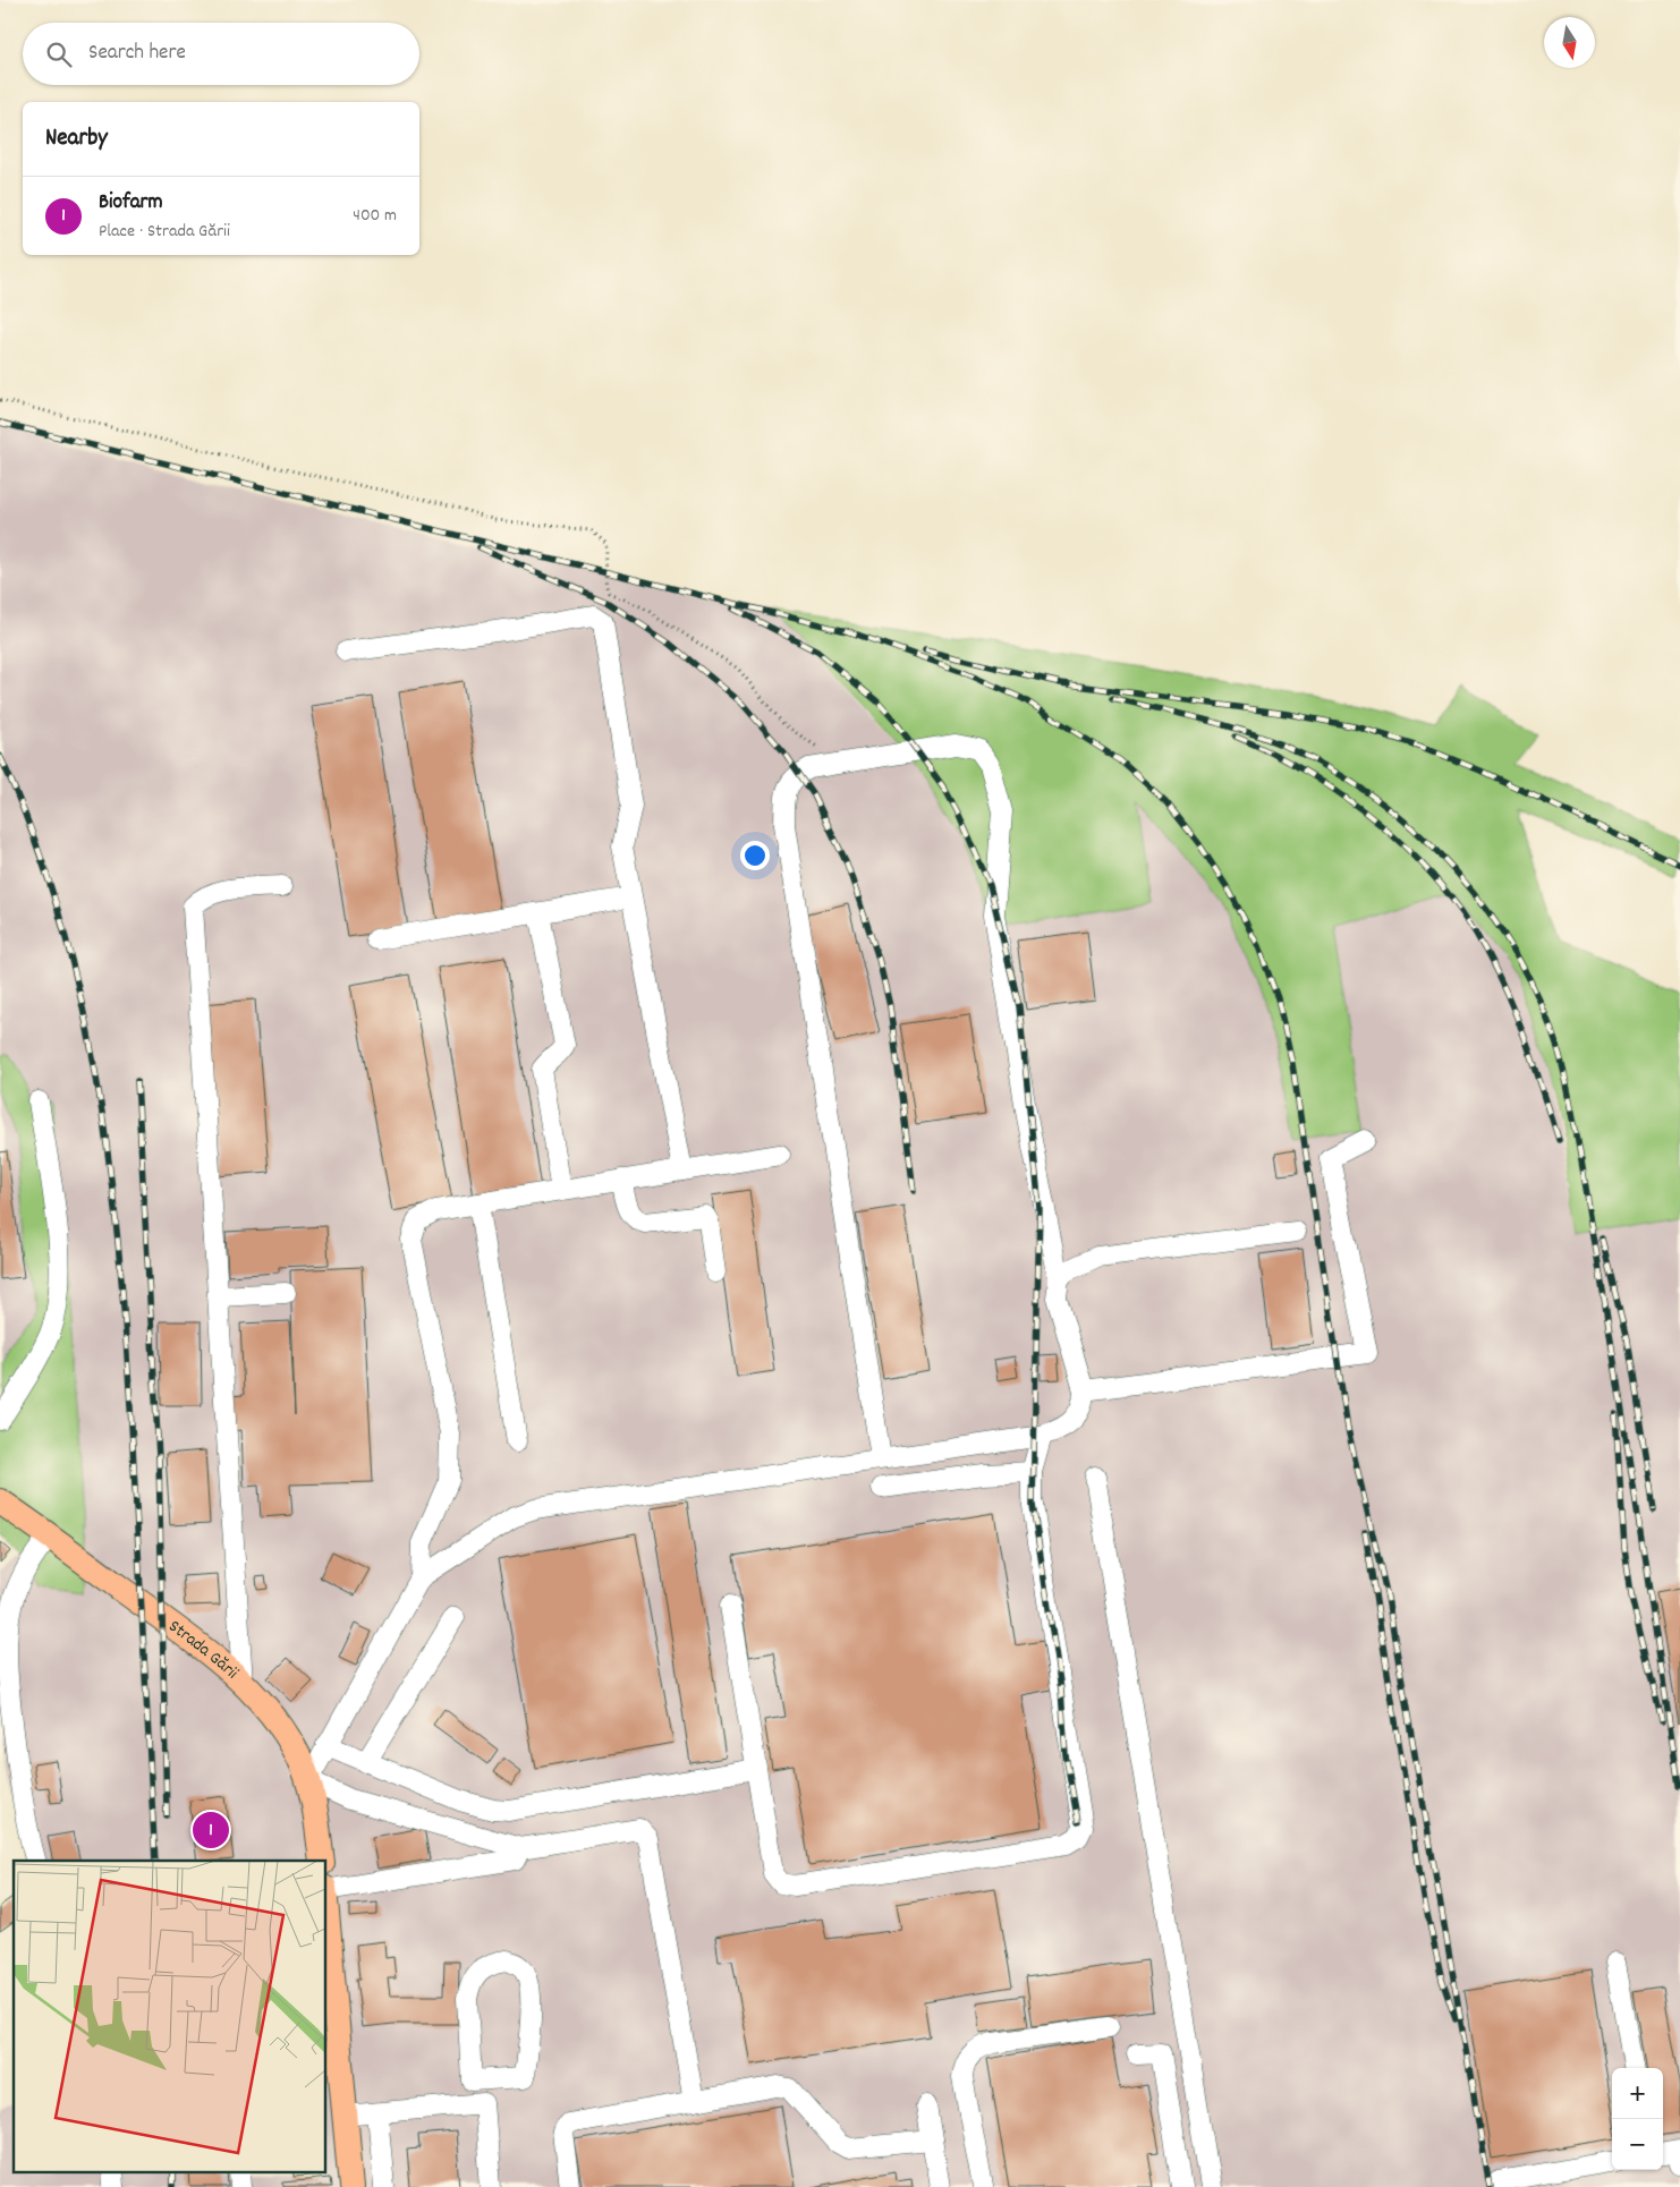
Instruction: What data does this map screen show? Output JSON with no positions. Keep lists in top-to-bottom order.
{
  "streets": {
    "main road": ["Strada Gării"]
  },
  "north": "bottom",
  "page": {
    "search": "Search here",
    "heading": "Nearby",
    "list": [
      {
        "mark": "1",
        "name": "Biofarm",
        "note": "Place · Strada Gării",
        "value": "400 m"
      }
    ],
    "pins": "1",
    "map_buttons": ["+", "−"]
  }
}
